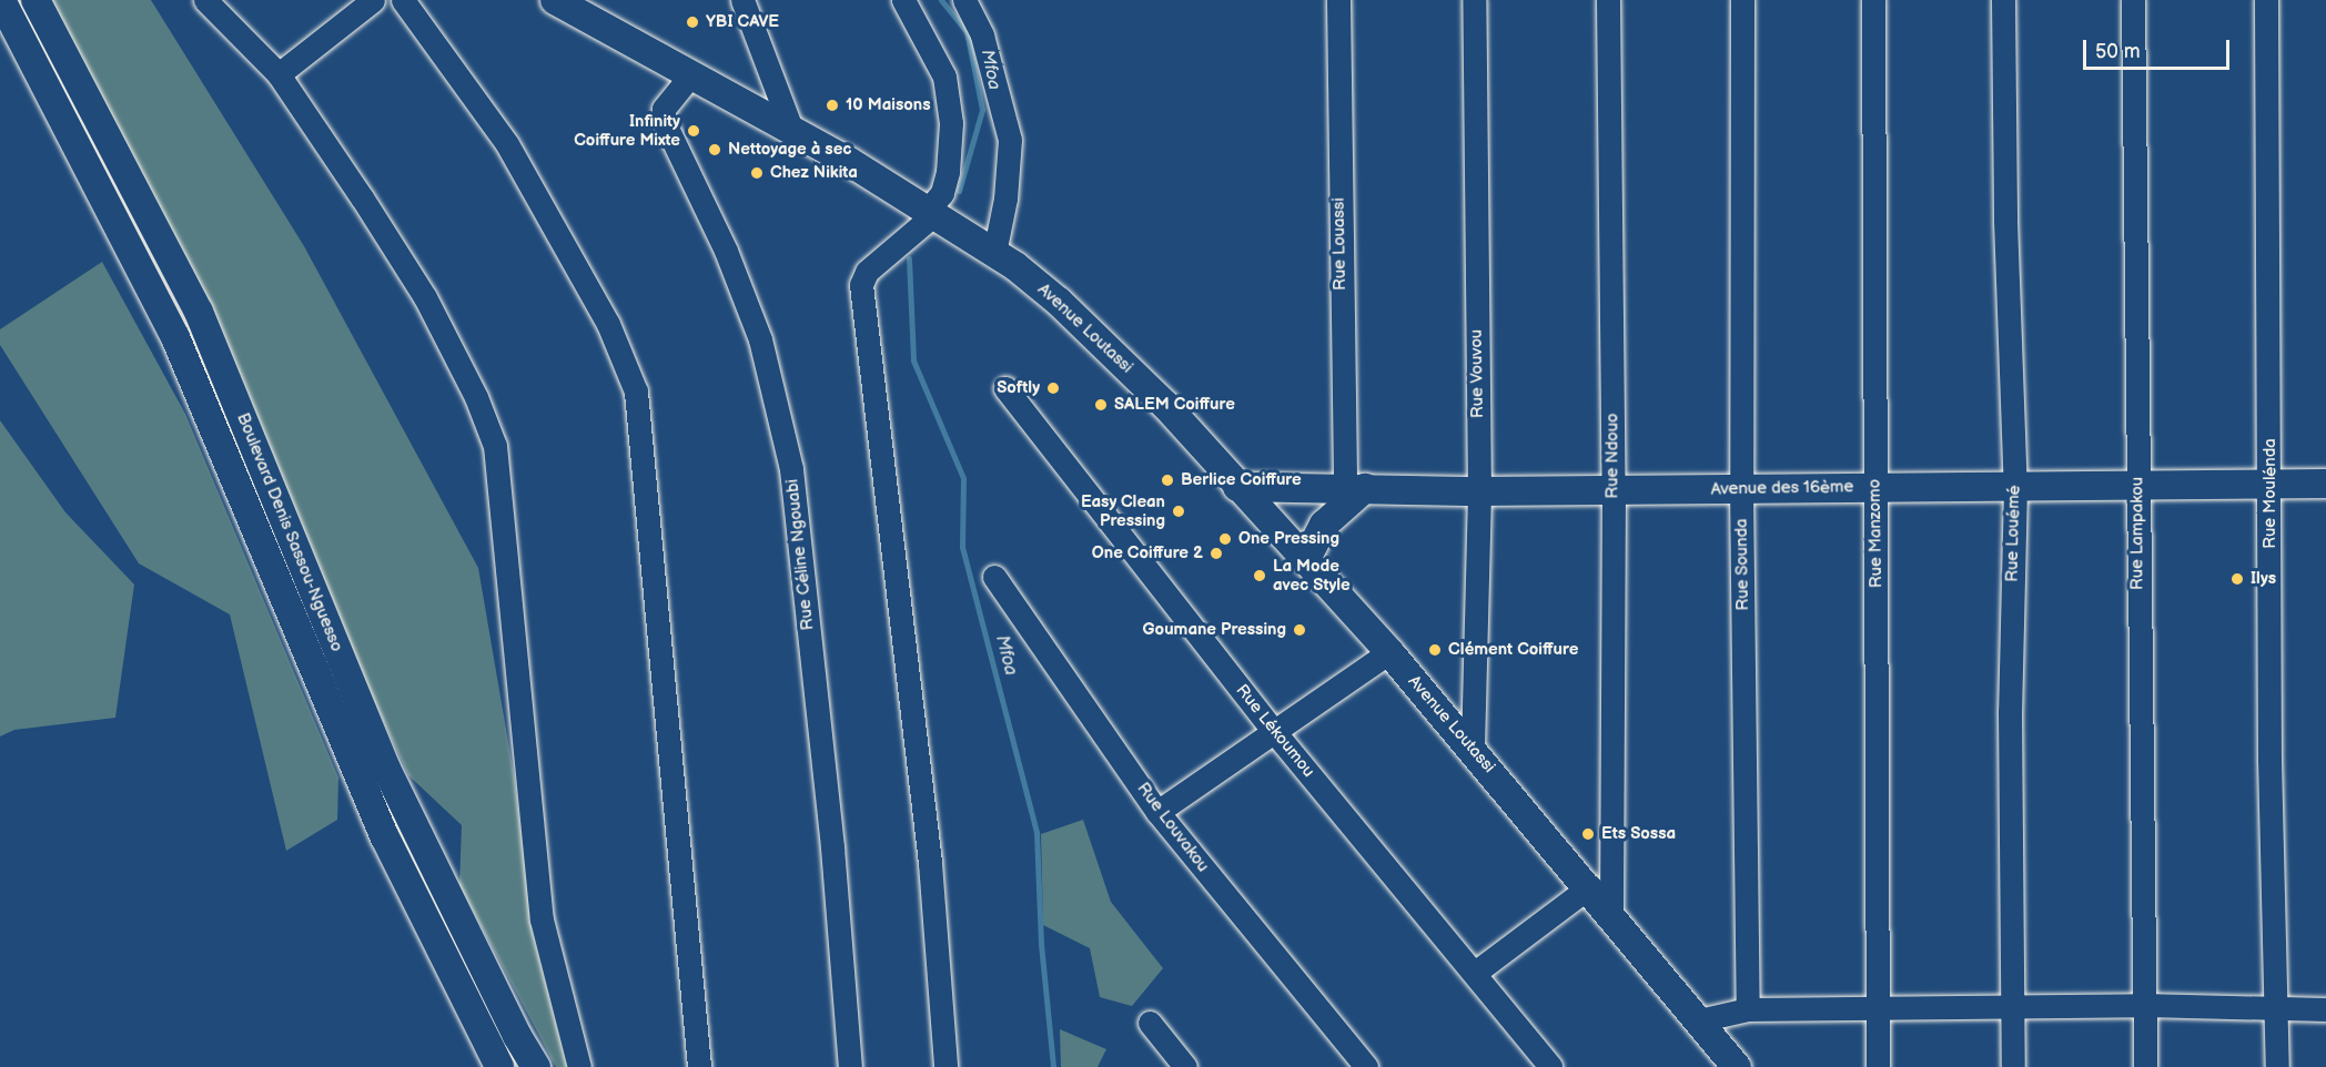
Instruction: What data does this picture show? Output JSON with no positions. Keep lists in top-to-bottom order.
{
  "streets": {
    "main road": ["Avenue Loutassi", "Avenue des 16ème", "Boulevard Denis Sassou-Nguesso"],
    "street": [
      "Rue Louassi",
      "Rue Vouvou",
      "Rue Ndouo",
      "Rue Moulénda",
      "Rue Manzomo",
      "Rue Louémé",
      "Rue Lampakou",
      "Rue Céline Ngouabi",
      "Rue Sounda",
      "Rue Lékoumou",
      "Rue Louvakou"
    ]
  },
  "crossings": [
    ["Rue Louassi", "Avenue des 16ème"],
    ["Avenue Loutassi", "Rue Vouvou"],
    ["Avenue Loutassi", "Rue Ndouo"],
    ["Avenue Loutassi", "Avenue des 16ème"],
    ["Avenue Loutassi", "Rue Céline Ngouabi"],
    ["Rue Vouvou", "Avenue des 16ème"],
    ["Rue Ndouo", "Avenue des 16ème"],
    ["Avenue des 16ème", "Rue Moulénda"],
    ["Avenue des 16ème", "Rue Manzomo"],
    ["Avenue des 16ème", "Rue Louémé"],
    ["Avenue des 16ème", "Rue Lampakou"],
    ["Avenue des 16ème", "Rue Sounda"]
  ],
  "water": ["Mfoa"],
  "places": [
    "YBI CAVE",
    "10 Maisons",
    "Infinity Coiffure Mixte",
    "Nettoyage à sec",
    "Chez Nikita",
    "Softly",
    "SALEM Coiffure",
    "Berlice Coiffure",
    "Easy Clean Pressing",
    "One Pressing",
    "One Coiffure 2",
    "La Mode avec Style",
    "Ilys",
    "Goumane Pressing",
    "Clément Coiffure",
    "Ets Sossa"
  ],
  "scale_bar": "50 m"
}
